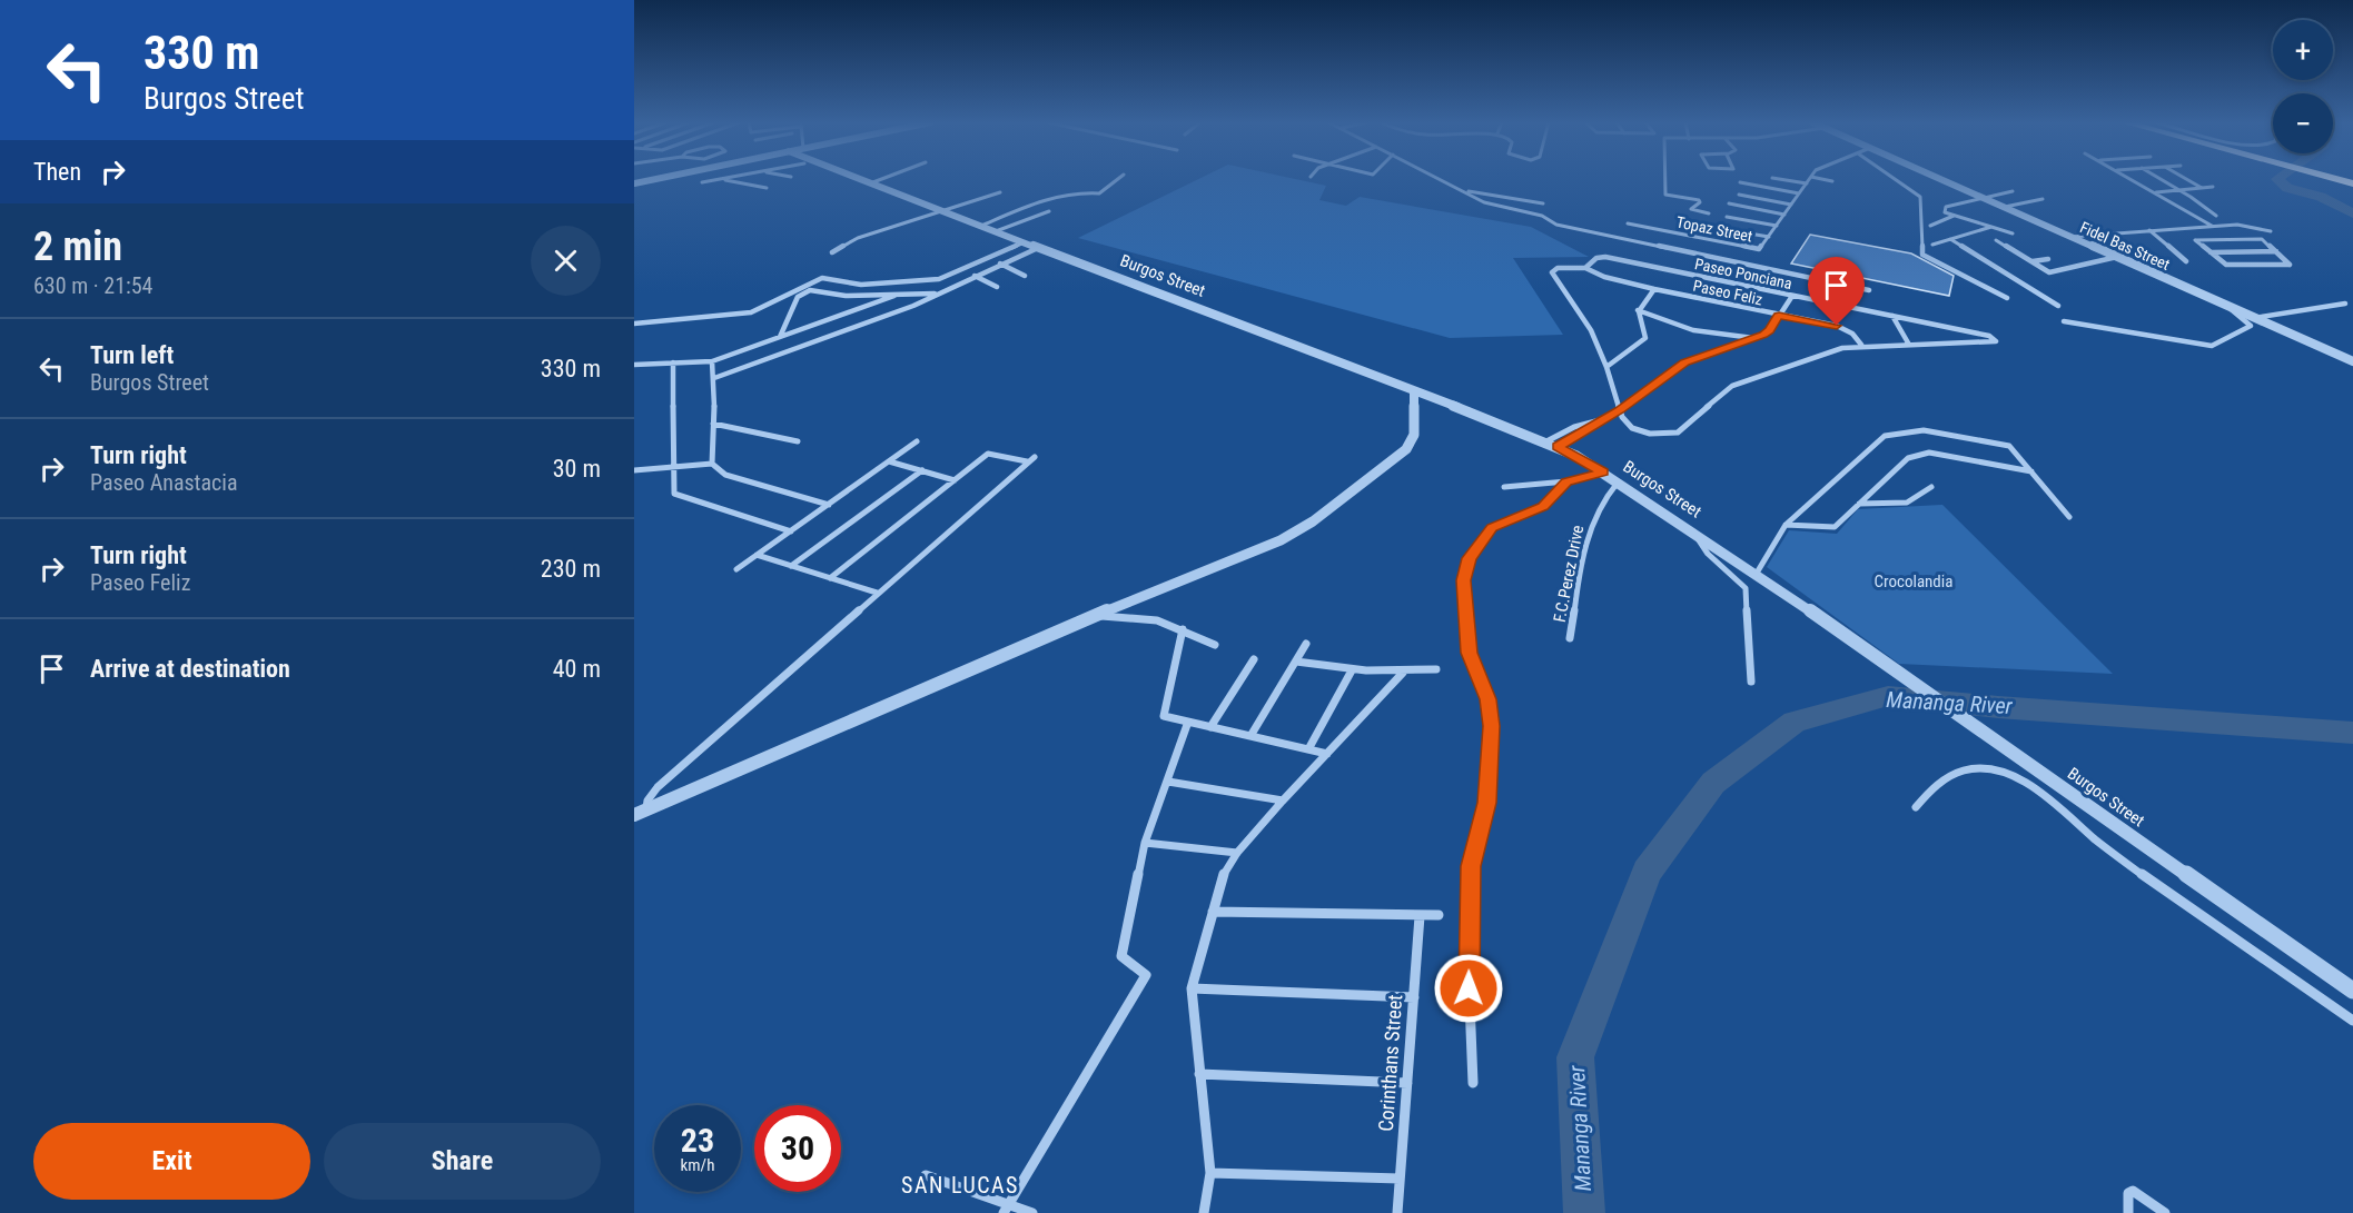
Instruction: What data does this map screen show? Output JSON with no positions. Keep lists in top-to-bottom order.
{
  "streets": {
    "street": [
      "Topaz Street",
      "Fidel Bas Street",
      "Paseo Ponciana",
      "Burgos Street",
      "Paseo Feliz",
      "F.C.Perez Drive",
      "Corinthans Street"
    ]
  },
  "crossings": [
    ["Paseo Ponciana", "Paseo Feliz"],
    ["Burgos Street", "F.C.Perez Drive"]
  ],
  "districts": ["SAN LUCAS"],
  "water": ["Mananga River"],
  "parks": ["Crocolandia"],
  "page": {
    "turn": ["330 m", "Burgos Street"],
    "map_buttons": ["+", "−"],
    "then": "Then",
    "heading": ["2 min", "630 m · 21:54"],
    "list": [
      {
        "name": "Turn left",
        "note": "Burgos Street",
        "value": "330 m"
      },
      {
        "name": "Turn right",
        "note": "Paseo Anastacia",
        "value": "30 m"
      },
      {
        "name": "Turn right",
        "note": "Paseo Feliz",
        "value": "230 m"
      },
      {
        "name": "Arrive at destination",
        "value": "40 m"
      }
    ],
    "speed": "23 km/h",
    "limit": "30",
    "buttons": ["Exit", "Share"]
  }
}
